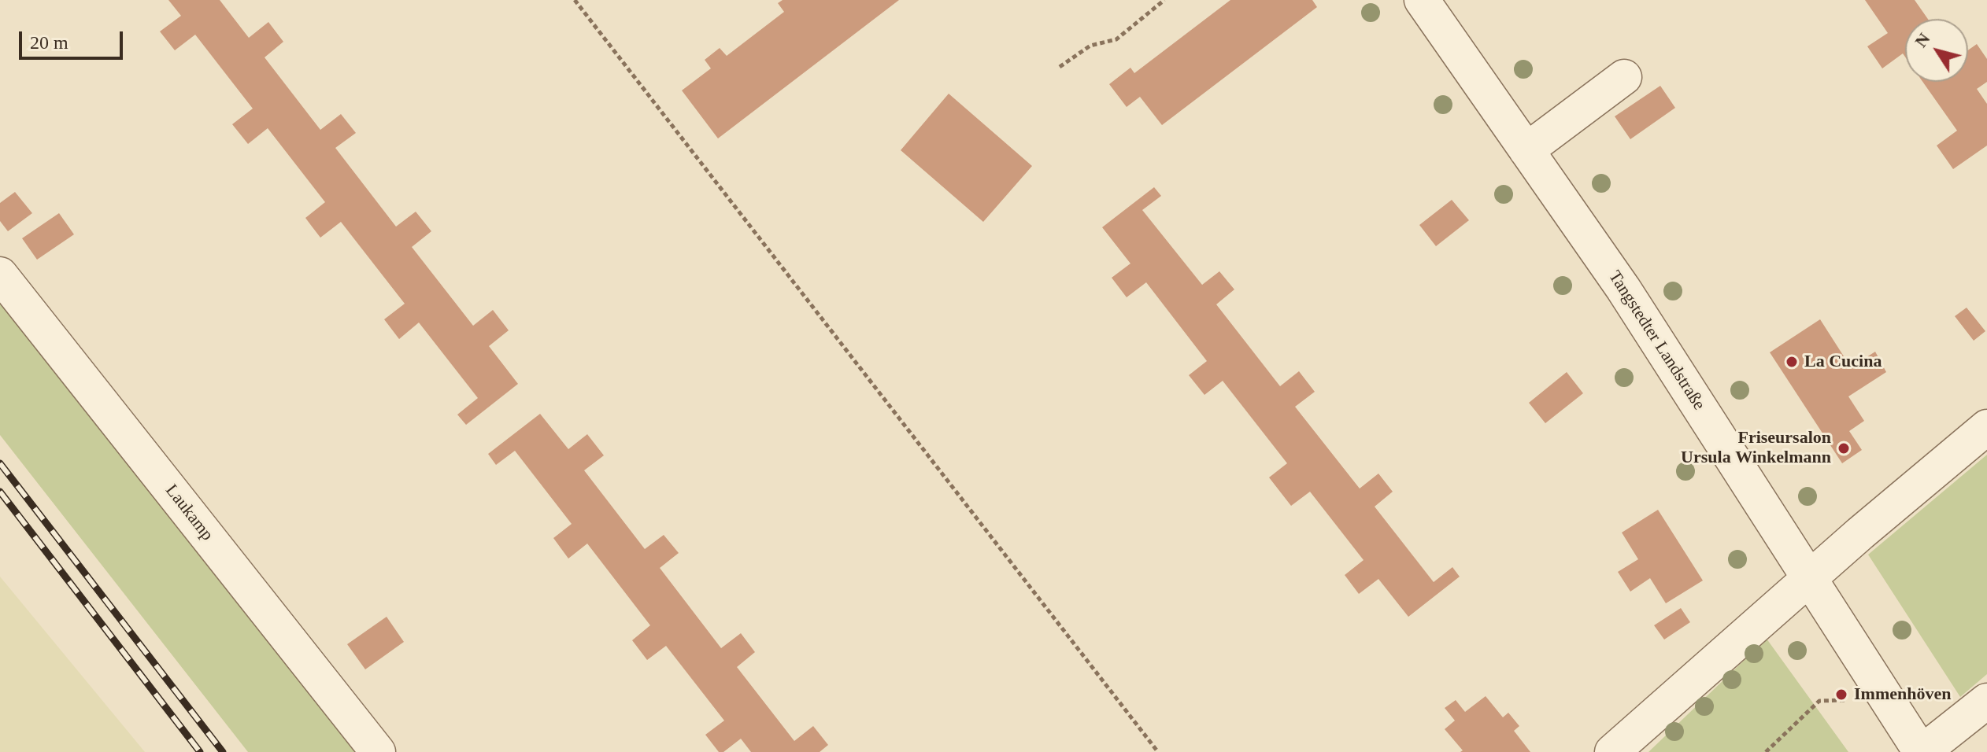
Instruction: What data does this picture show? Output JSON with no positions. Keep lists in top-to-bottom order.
{
  "streets": {
    "street": ["Tangstedter Landstraße", "Laukamp"]
  },
  "places": ["La Cucina", "Friseursalon Ursula Winkelmann", "Immenhöven"],
  "scale_bar": "20 m",
  "north": "top left"
}
